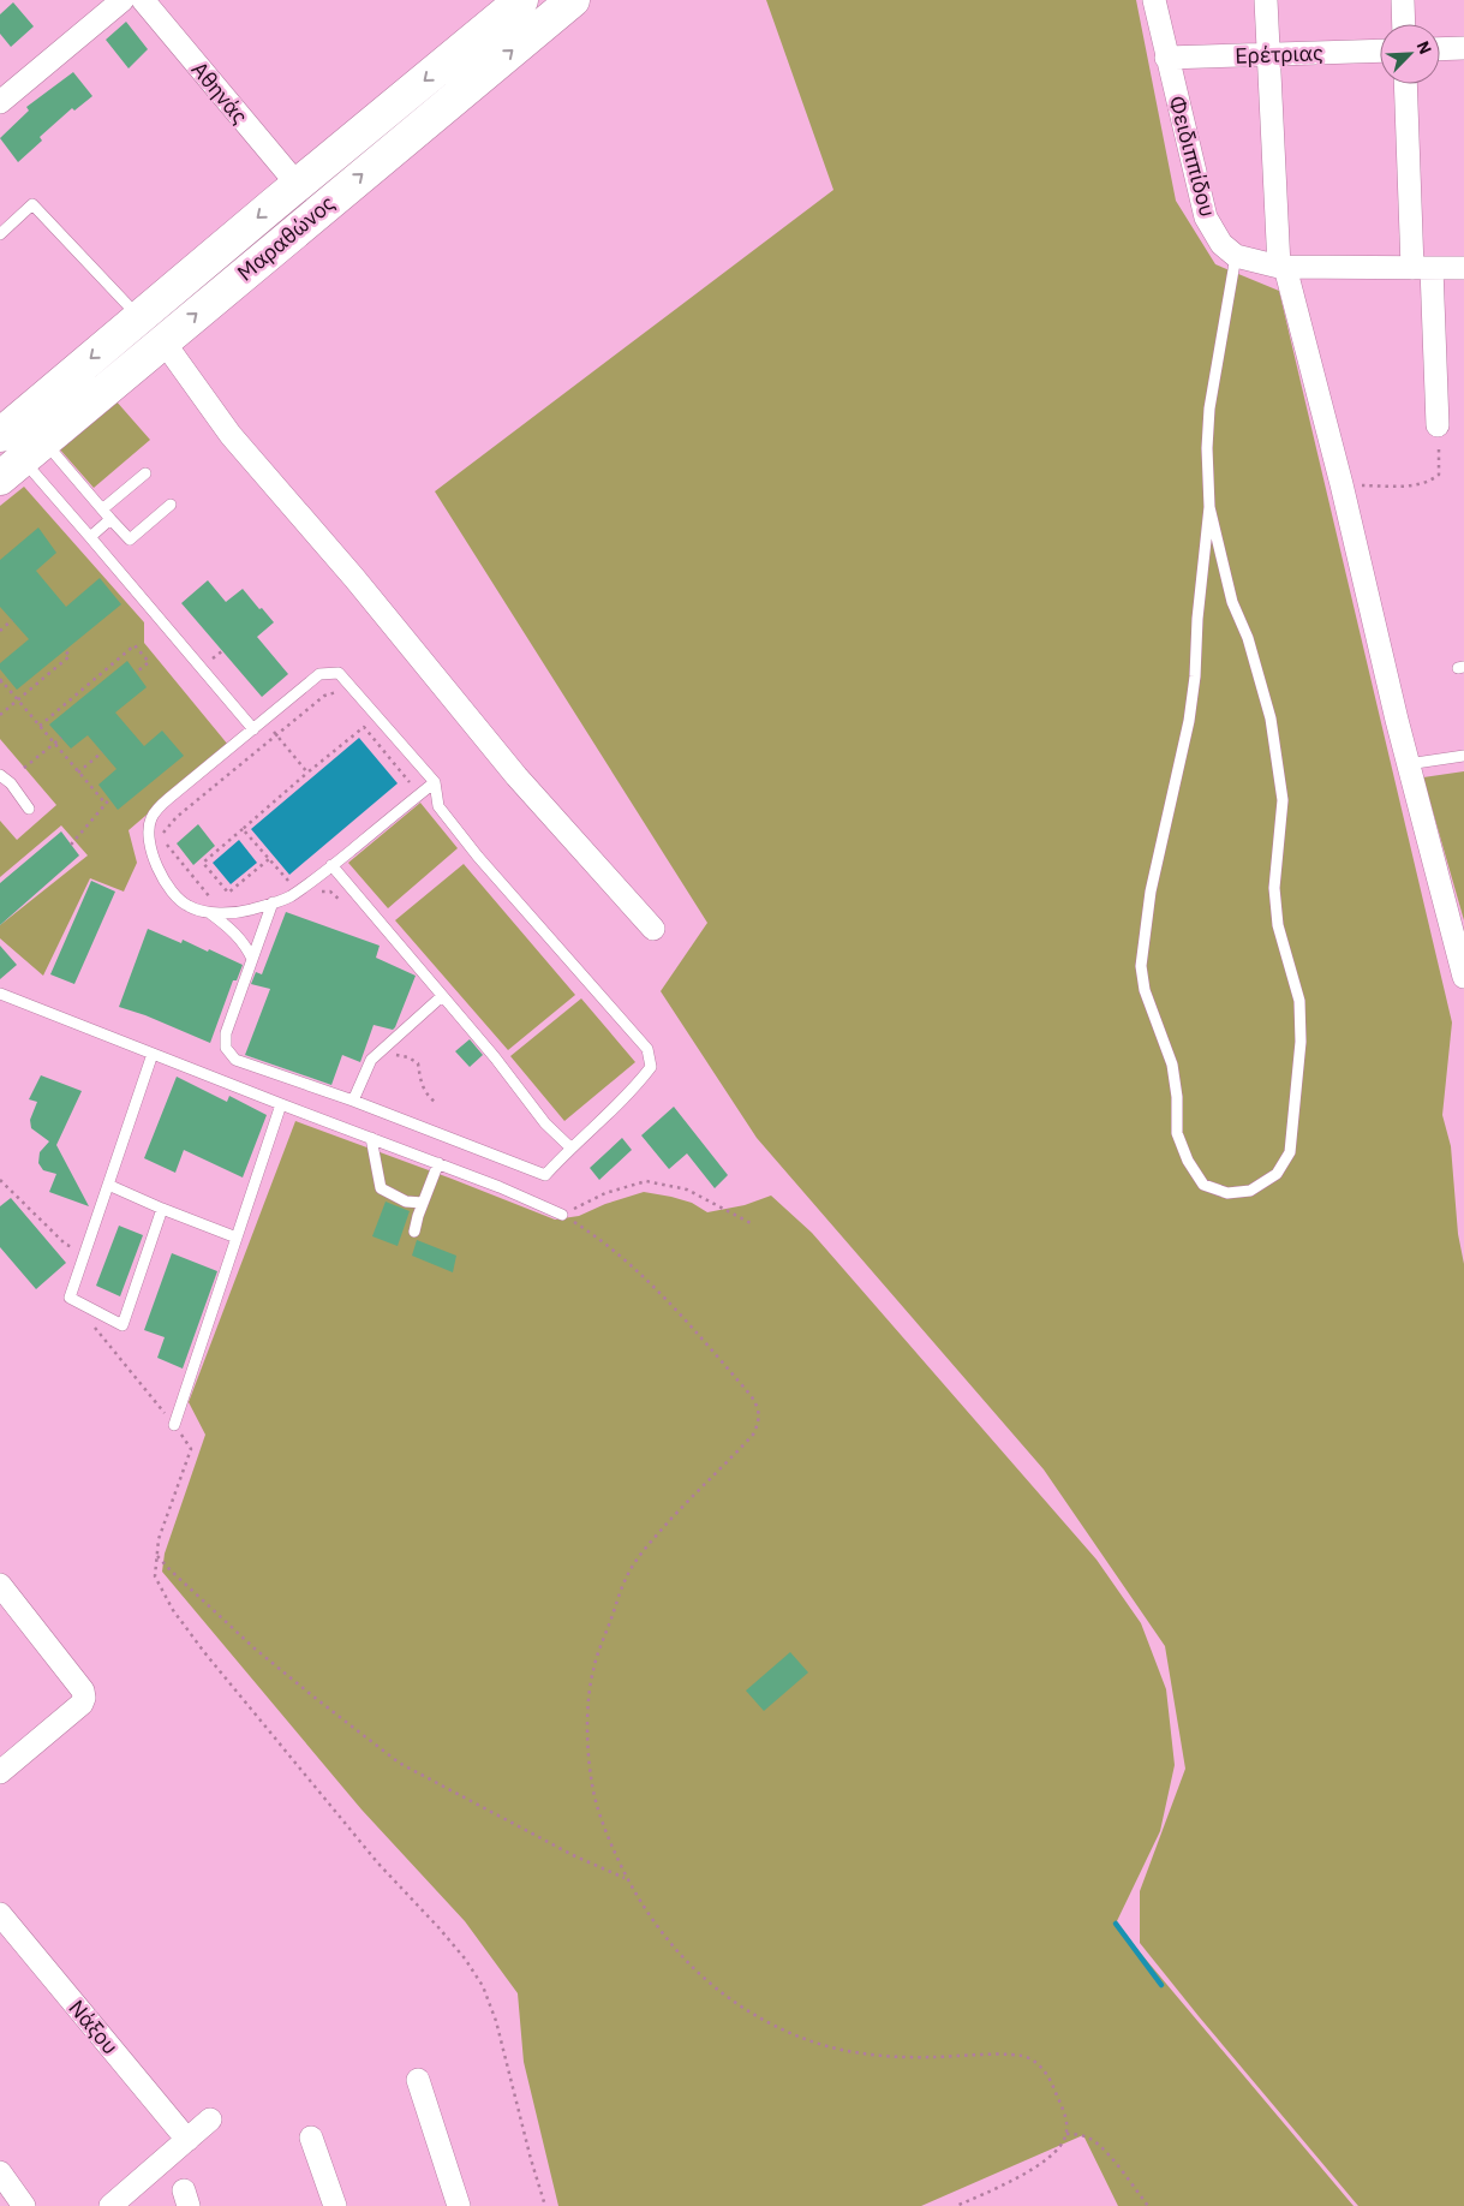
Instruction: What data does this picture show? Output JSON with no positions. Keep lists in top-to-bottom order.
{
  "streets": {
    "main road": ["Μαραθώνος"],
    "street": [
      "Ερέτριας",
      "Αθηνάς",
      "Φειδιππίδου",
      "Νάξου"
    ]
  },
  "crossings": [
    ["Ερέτριας", "Φειδιππίδου"],
    ["Αθηνάς", "Μαραθώνος"]
  ],
  "north": "top right"
}
